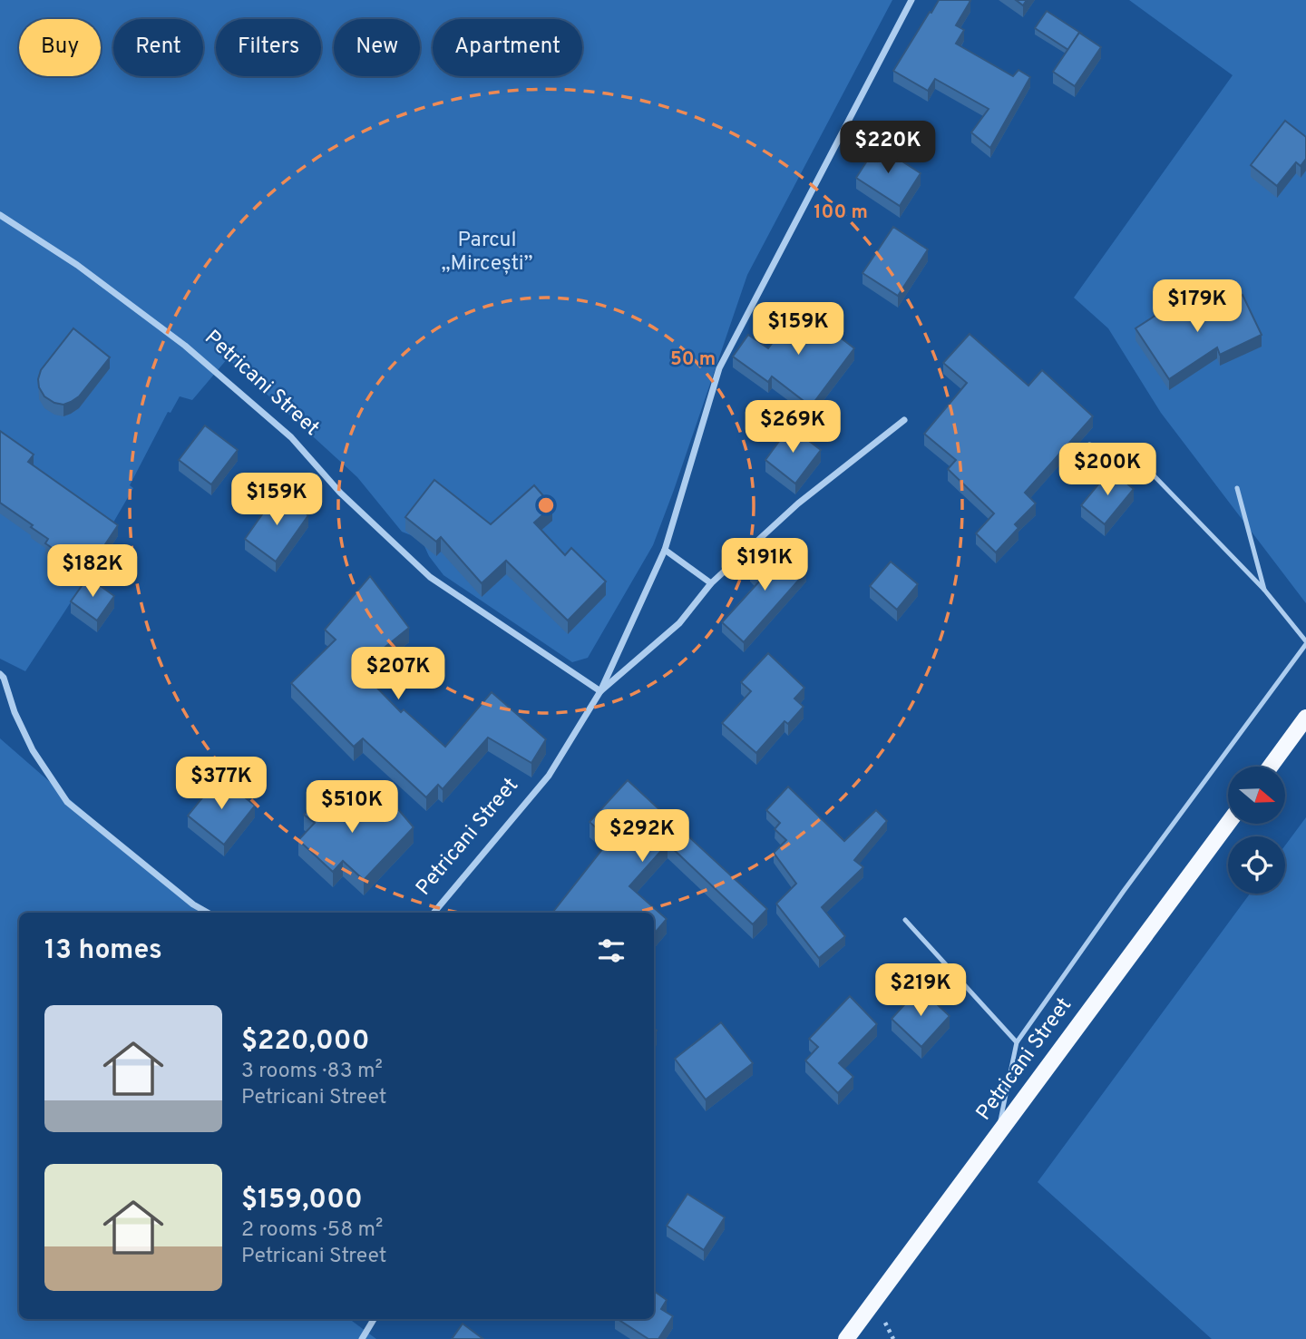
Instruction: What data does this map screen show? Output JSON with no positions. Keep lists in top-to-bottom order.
{
  "streets": {
    "main road": ["Petricani Street"]
  },
  "parks": ["Parcul „Mircești”"],
  "north": "right",
  "page": {
    "chip": [
      "Buy",
      "Rent",
      "Filters",
      "New",
      "Apartment"
    ],
    "price": [
      "$220K",
      "$179K",
      "$159K",
      "$269K",
      "$200K",
      "$159K",
      "$191K",
      "$182K",
      "$207K",
      "$377K",
      "$510K",
      "$292K",
      "$219K"
    ],
    "heading": "13 homes",
    "list": [
      {
        "name": "$220,000",
        "note": "3 rooms · 83 m² · Petricani Street"
      },
      {
        "name": "$159,000",
        "note": "2 rooms · 58 m² · Petricani Street"
      }
    ]
  },
  "rings": ["100 m", "50 m"]
}
